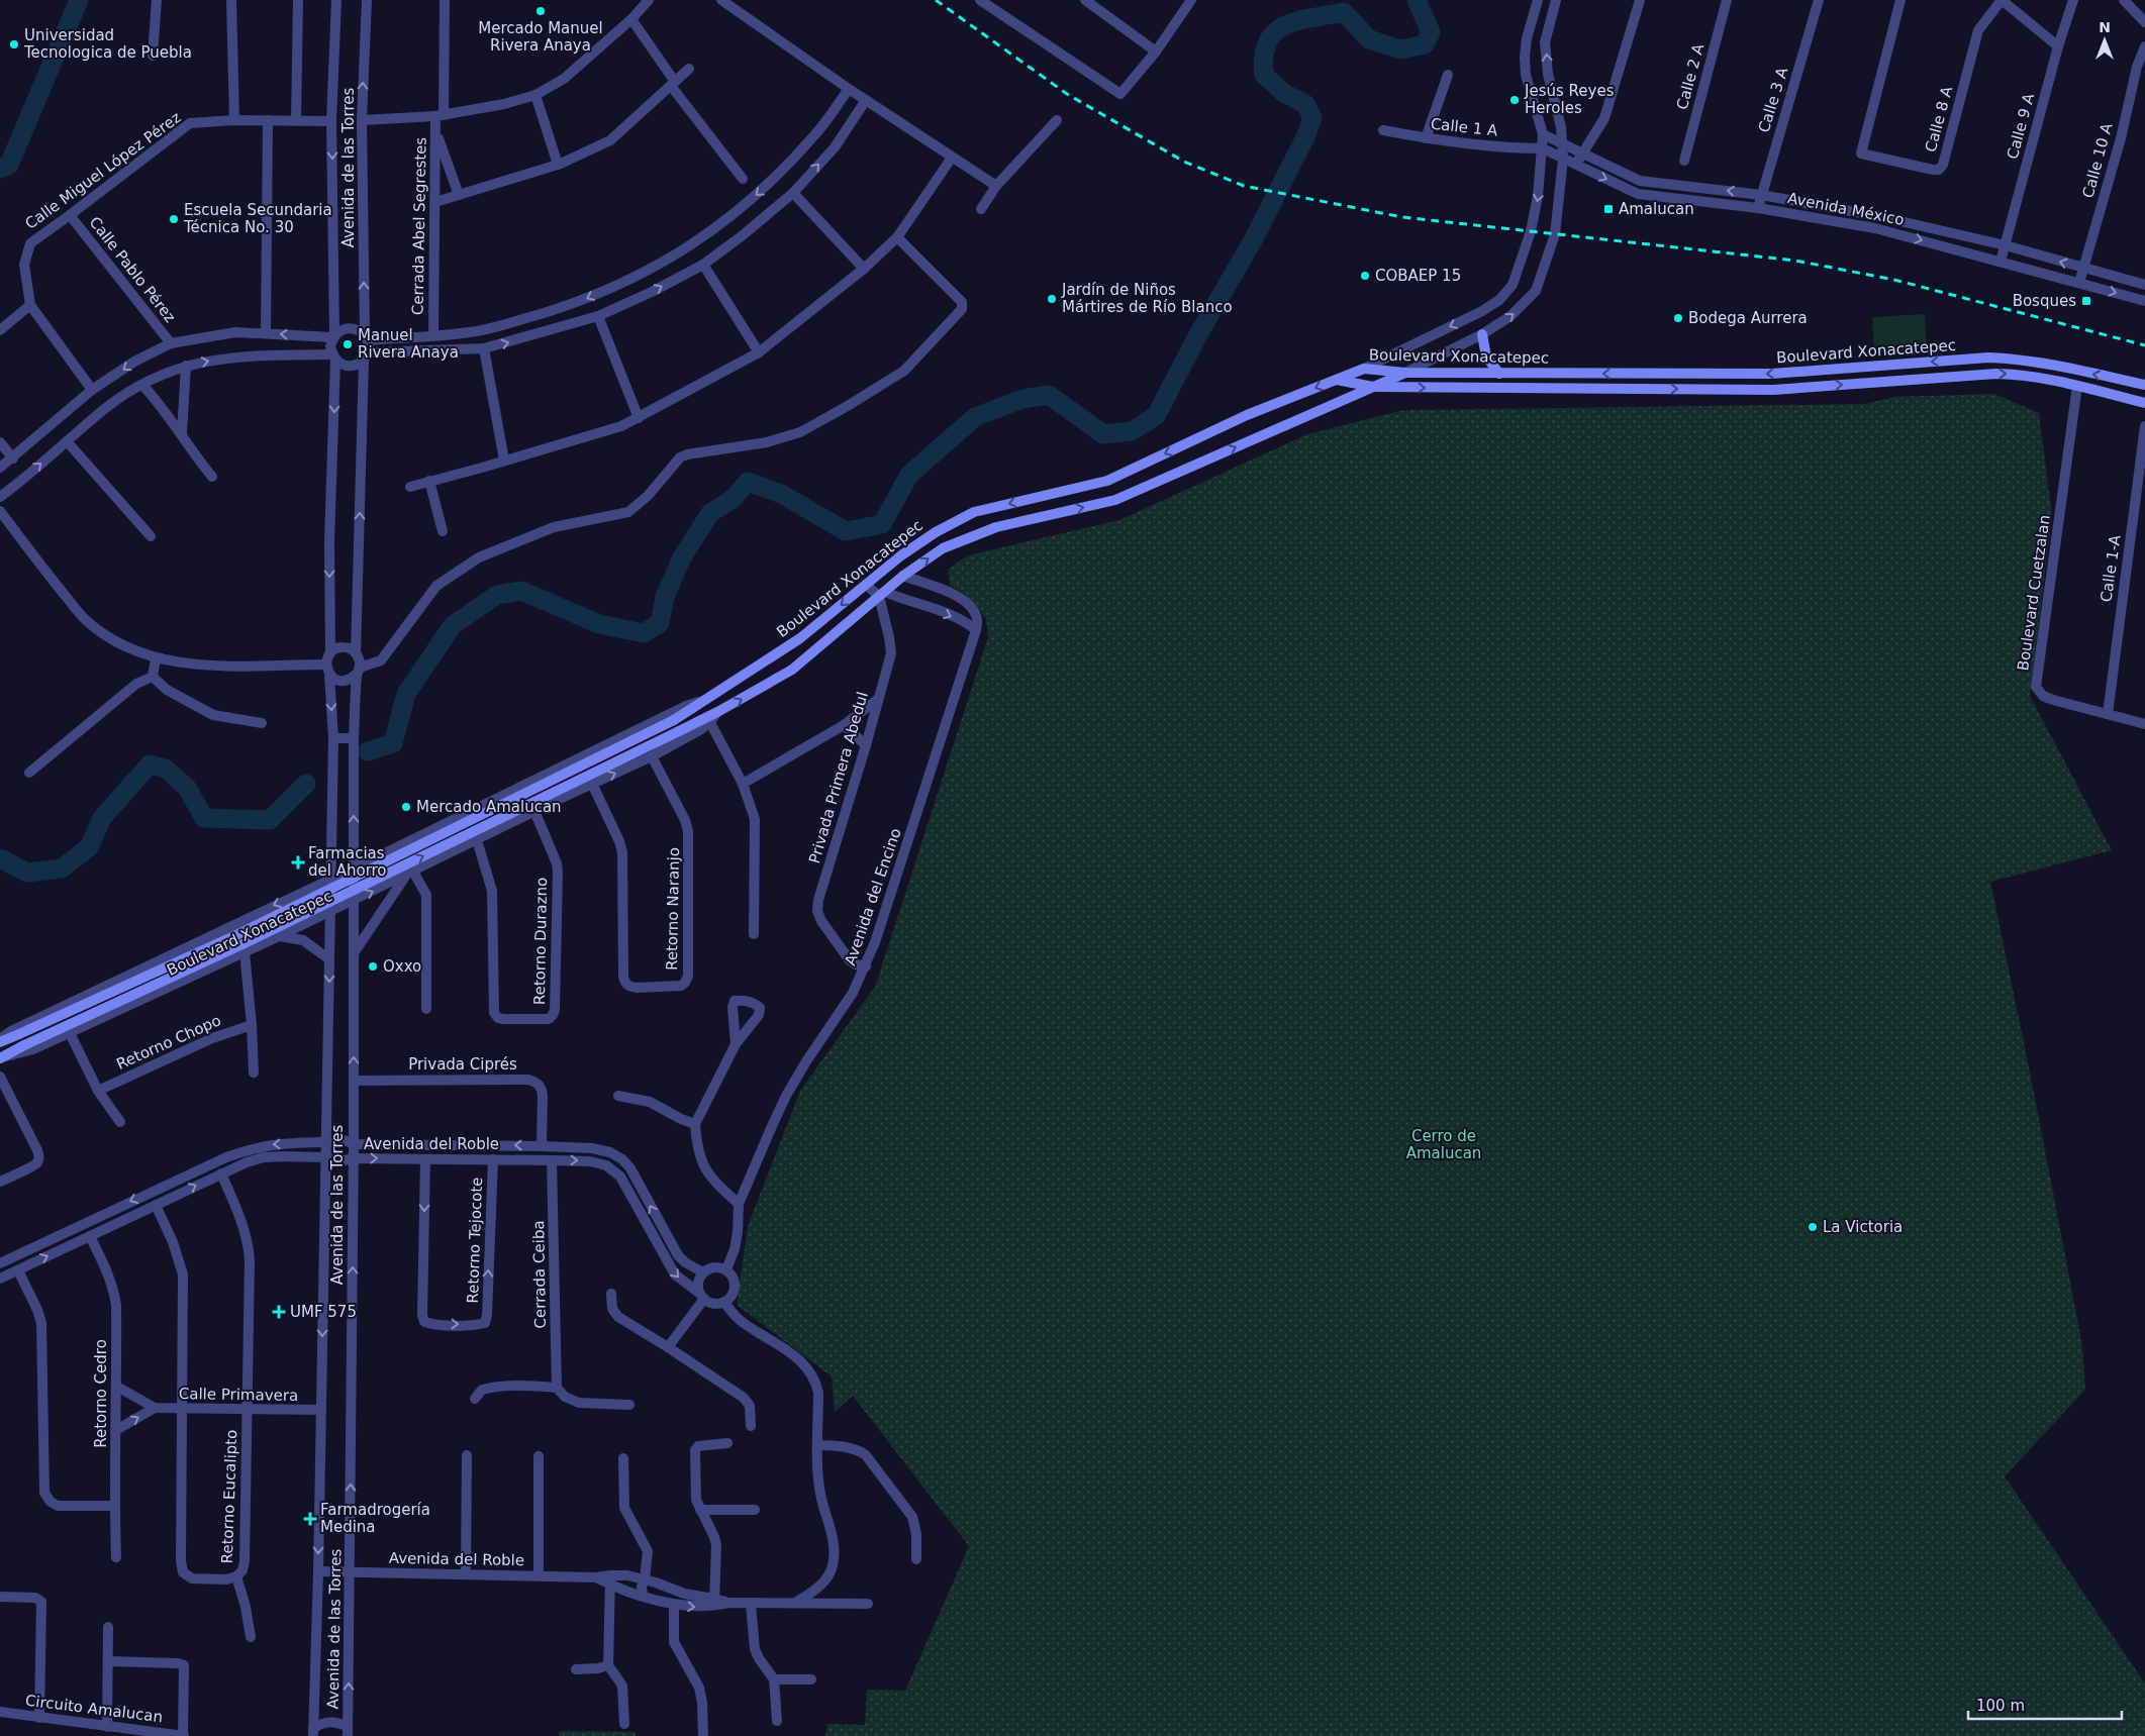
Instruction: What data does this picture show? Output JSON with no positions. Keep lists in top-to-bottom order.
{
  "streets": {
    "main road": ["Boulevard Xonacatepec"],
    "street": [
      "Calle 2 A",
      "Calle 3 A",
      "Calle 8 A",
      "Calle 9 A",
      "Calle 1 A",
      "Calle 10 A",
      "Avenida de las Torres",
      "Calle Miguel López Pérez",
      "Avenida México",
      "Cerrada Abel Segrestes",
      "Calle Pablo Pérez",
      "Calle 1-A",
      "Boulevard Cuetzalan",
      "Privada Primera Abedul",
      "Avenida del Encino",
      "Retorno Naranjo",
      "Retorno Durazno",
      "Retorno Chopo",
      "Privada Ciprés",
      "Avenida del Roble",
      "Retorno Tejocote",
      "Cerrada Ceiba",
      "Retorno Cedro",
      "Calle Primavera",
      "Retorno Eucalipto",
      "Circuito Amalucan"
    ]
  },
  "crossings": [
    ["Calle 3 A", "Avenida México"],
    ["Calle 9 A", "Avenida México"],
    ["Calle 1 A", "Avenida México"],
    ["Calle 10 A", "Avenida México"],
    ["Avenida de las Torres", "Calle Miguel López Pérez"],
    ["Avenida de las Torres", "Boulevard Xonacatepec"],
    ["Avenida de las Torres", "Privada Ciprés"],
    ["Avenida de las Torres", "Avenida del Roble"],
    ["Avenida de las Torres", "Calle Primavera"],
    ["Calle Miguel López Pérez", "Calle Pablo Pérez"],
    ["Boulevard Xonacatepec", "Boulevard Cuetzalan"],
    ["Boulevard Xonacatepec", "Privada Primera Abedul"],
    ["Boulevard Xonacatepec", "Retorno Naranjo"],
    ["Boulevard Xonacatepec", "Retorno Durazno"],
    ["Calle 1-A", "Boulevard Cuetzalan"],
    ["Privada Primera Abedul", "Avenida del Encino"],
    ["Avenida del Encino", "Avenida del Roble"],
    ["Privada Ciprés", "Avenida del Roble"],
    ["Avenida del Roble", "Retorno Tejocote"],
    ["Avenida del Roble", "Cerrada Ceiba"],
    ["Avenida del Roble", "Retorno Cedro"],
    ["Avenida del Roble", "Retorno Eucalipto"],
    ["Retorno Cedro", "Calle Primavera"],
    ["Calle Primavera", "Retorno Eucalipto"]
  ],
  "parks": ["Cerro de Amalucan"],
  "places": {
    "other": [
      "Mercado Manuel Rivera Anaya",
      "Universidad Tecnologica de Puebla",
      "Jesús Reyes Heroles",
      "Escuela Secundaria Técnica No. 30",
      "COBAEP 15",
      "Jardín de Niños Mártires de Río Blanco",
      "Bodega Aurrera",
      "Manuel Rivera Anaya",
      "Mercado Amalucan",
      "Oxxo",
      "La Victoria"
    ],
    "transit": ["Amalucan", "Bosques"],
    "health": ["Farmacias del Ahorro", "UMF 575", "Farmadrogería Medina"]
  },
  "scale_bar": "100 m",
  "north": "top"
}
